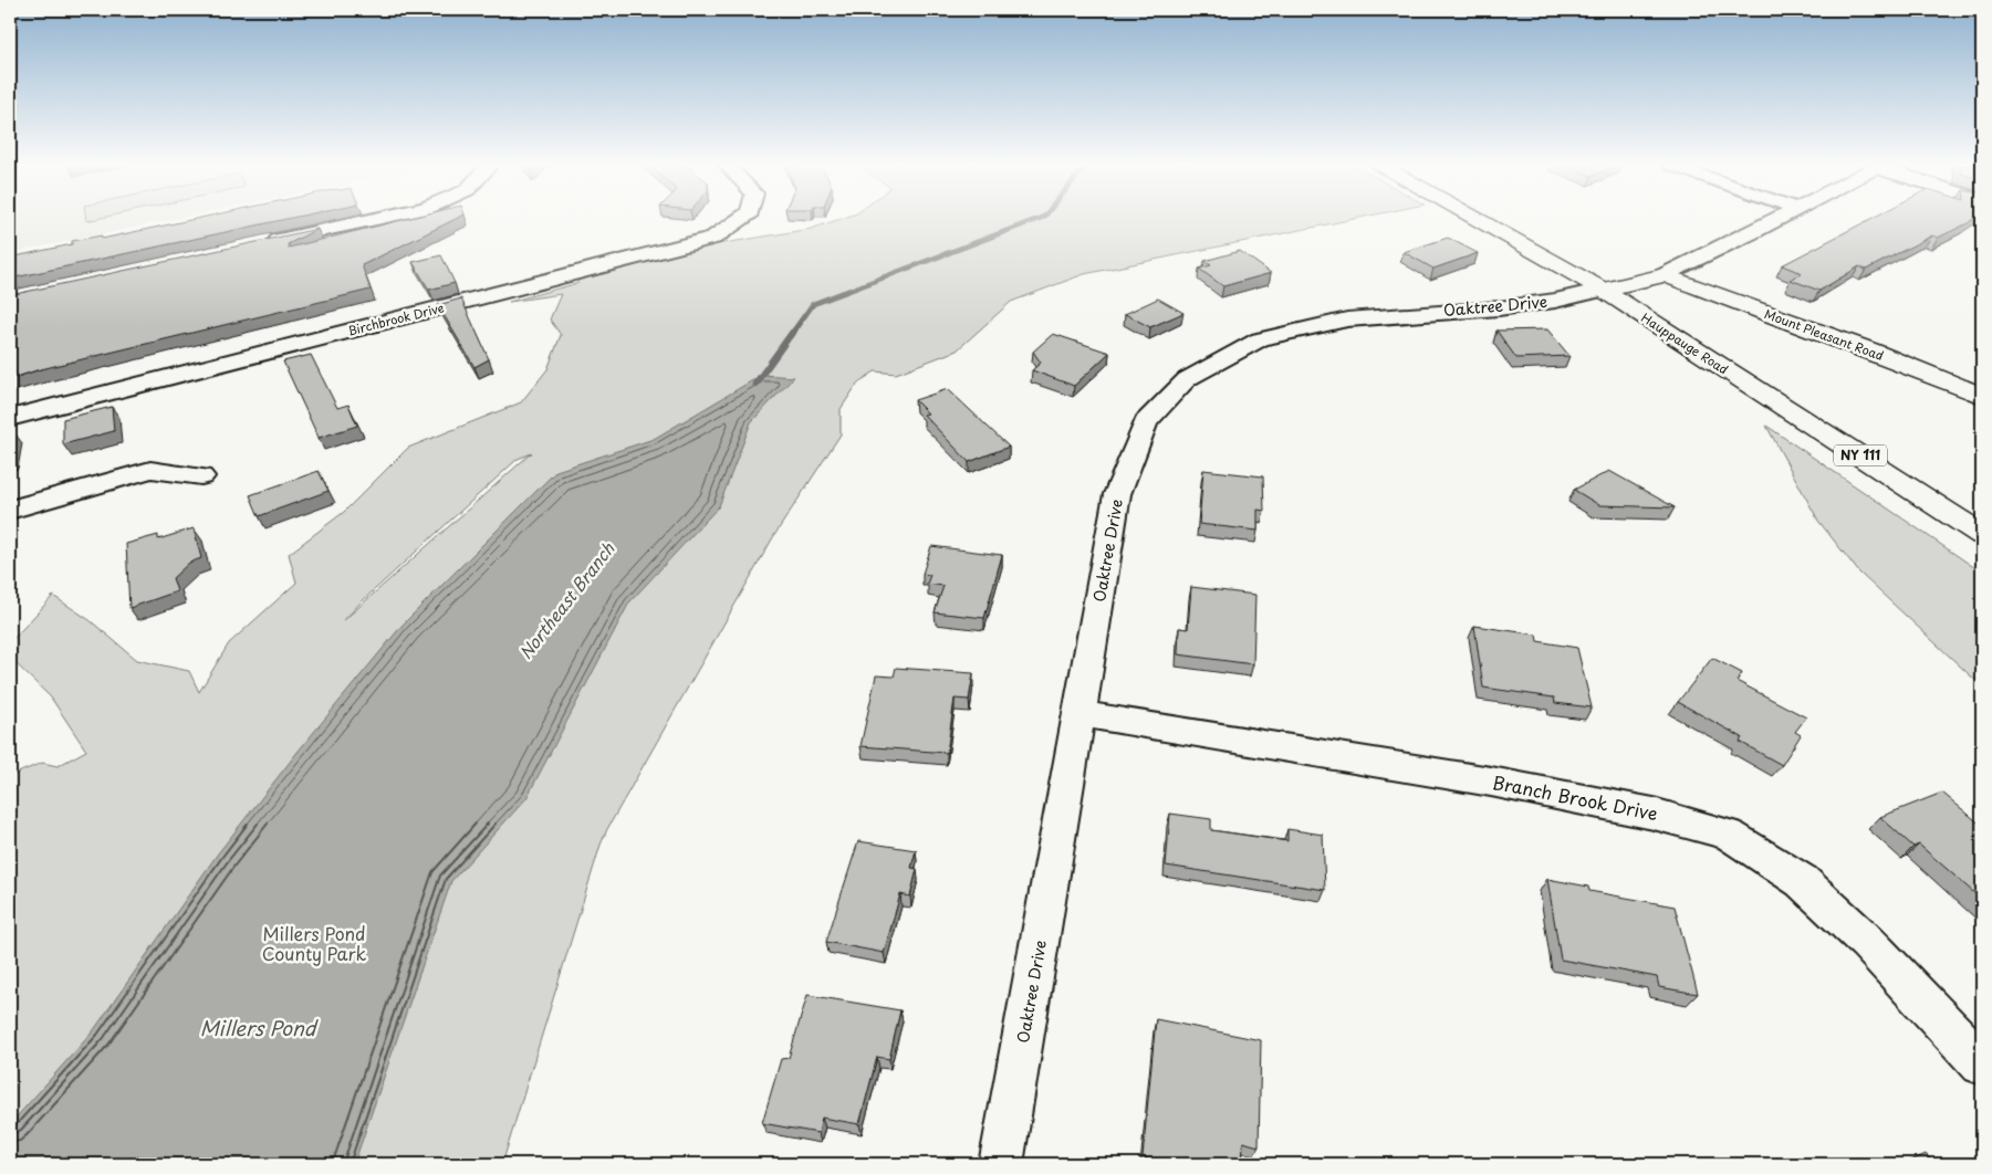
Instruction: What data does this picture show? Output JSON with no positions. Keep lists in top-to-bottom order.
{
  "streets": {
    "main road": ["Mount Pleasant Road", "Hauppauge Road", "NY 111"],
    "street": ["Oaktree Drive", "Birchbrook Drive", "Branch Brook Drive"]
  },
  "crossings": [
    ["Oaktree Drive", "Hauppauge Road"],
    ["Oaktree Drive", "Branch Brook Drive"]
  ],
  "water": ["Northeast Branch", "Millers Pond"],
  "parks": ["Millers Pond County Park"]
}
